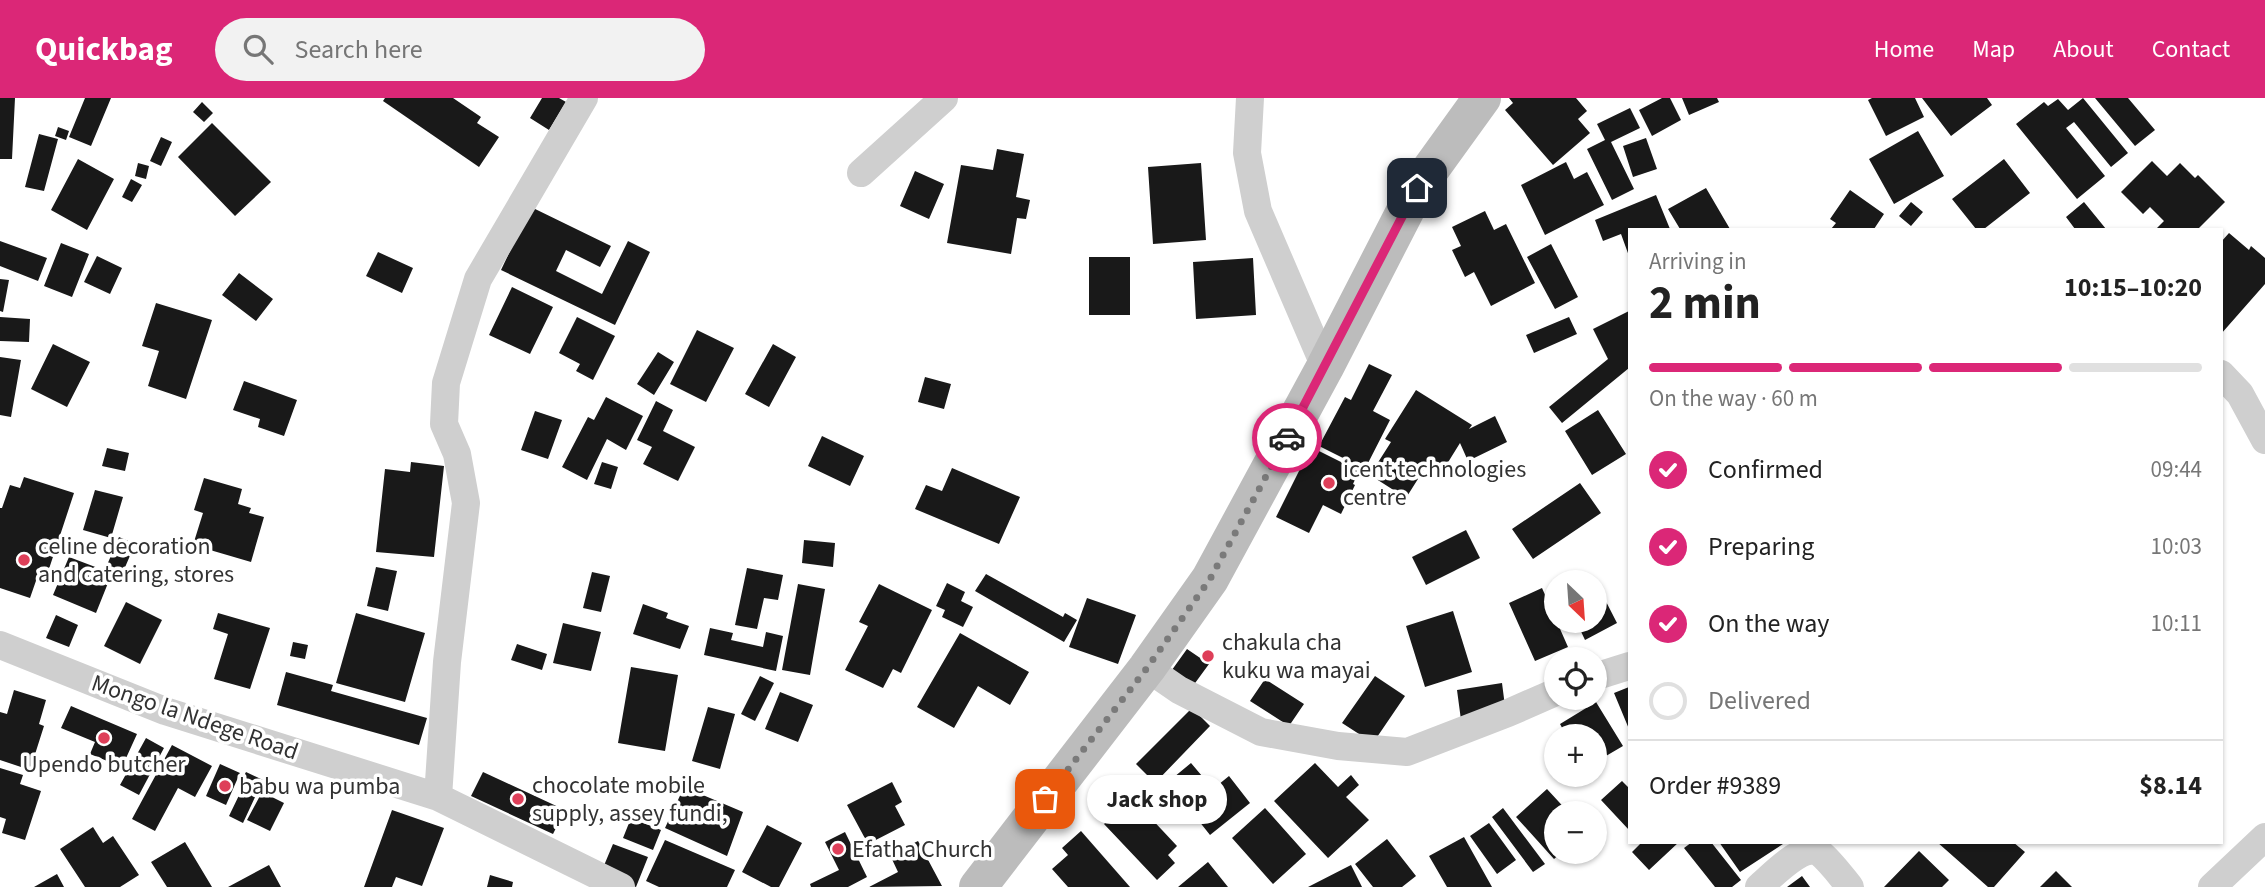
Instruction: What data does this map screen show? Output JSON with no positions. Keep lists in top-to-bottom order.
{
  "streets": {
    "street": ["Mongo la Ndege Road"]
  },
  "places": [
    "icent technologies centre",
    "celine decoration and catering, stores",
    "chakula cha kuku wa mayai",
    "Upendo butcher",
    "babu wa pumba",
    "chocolate mobile supply, assey fundi,",
    "Jack shop",
    "Efatha Church"
  ],
  "north": "bottom right",
  "page": {
    "header": "Quickbag",
    "search": "Search here",
    "nav": [
      "Home",
      "Map",
      "About",
      "Contact"
    ],
    "heading": ["2 min", "Arriving in", "10:15–10:20"],
    "panel": ["Order #9389", "$8.14"],
    "bar": "On the way · 60 m",
    "list": [
      ["Confirmed", "09:44"],
      ["Preparing", "10:03"],
      ["On the way", "10:11"],
      "Delivered"
    ],
    "map_buttons": ["+", "−"],
    "bubble": "Jack shop"
  }
}
